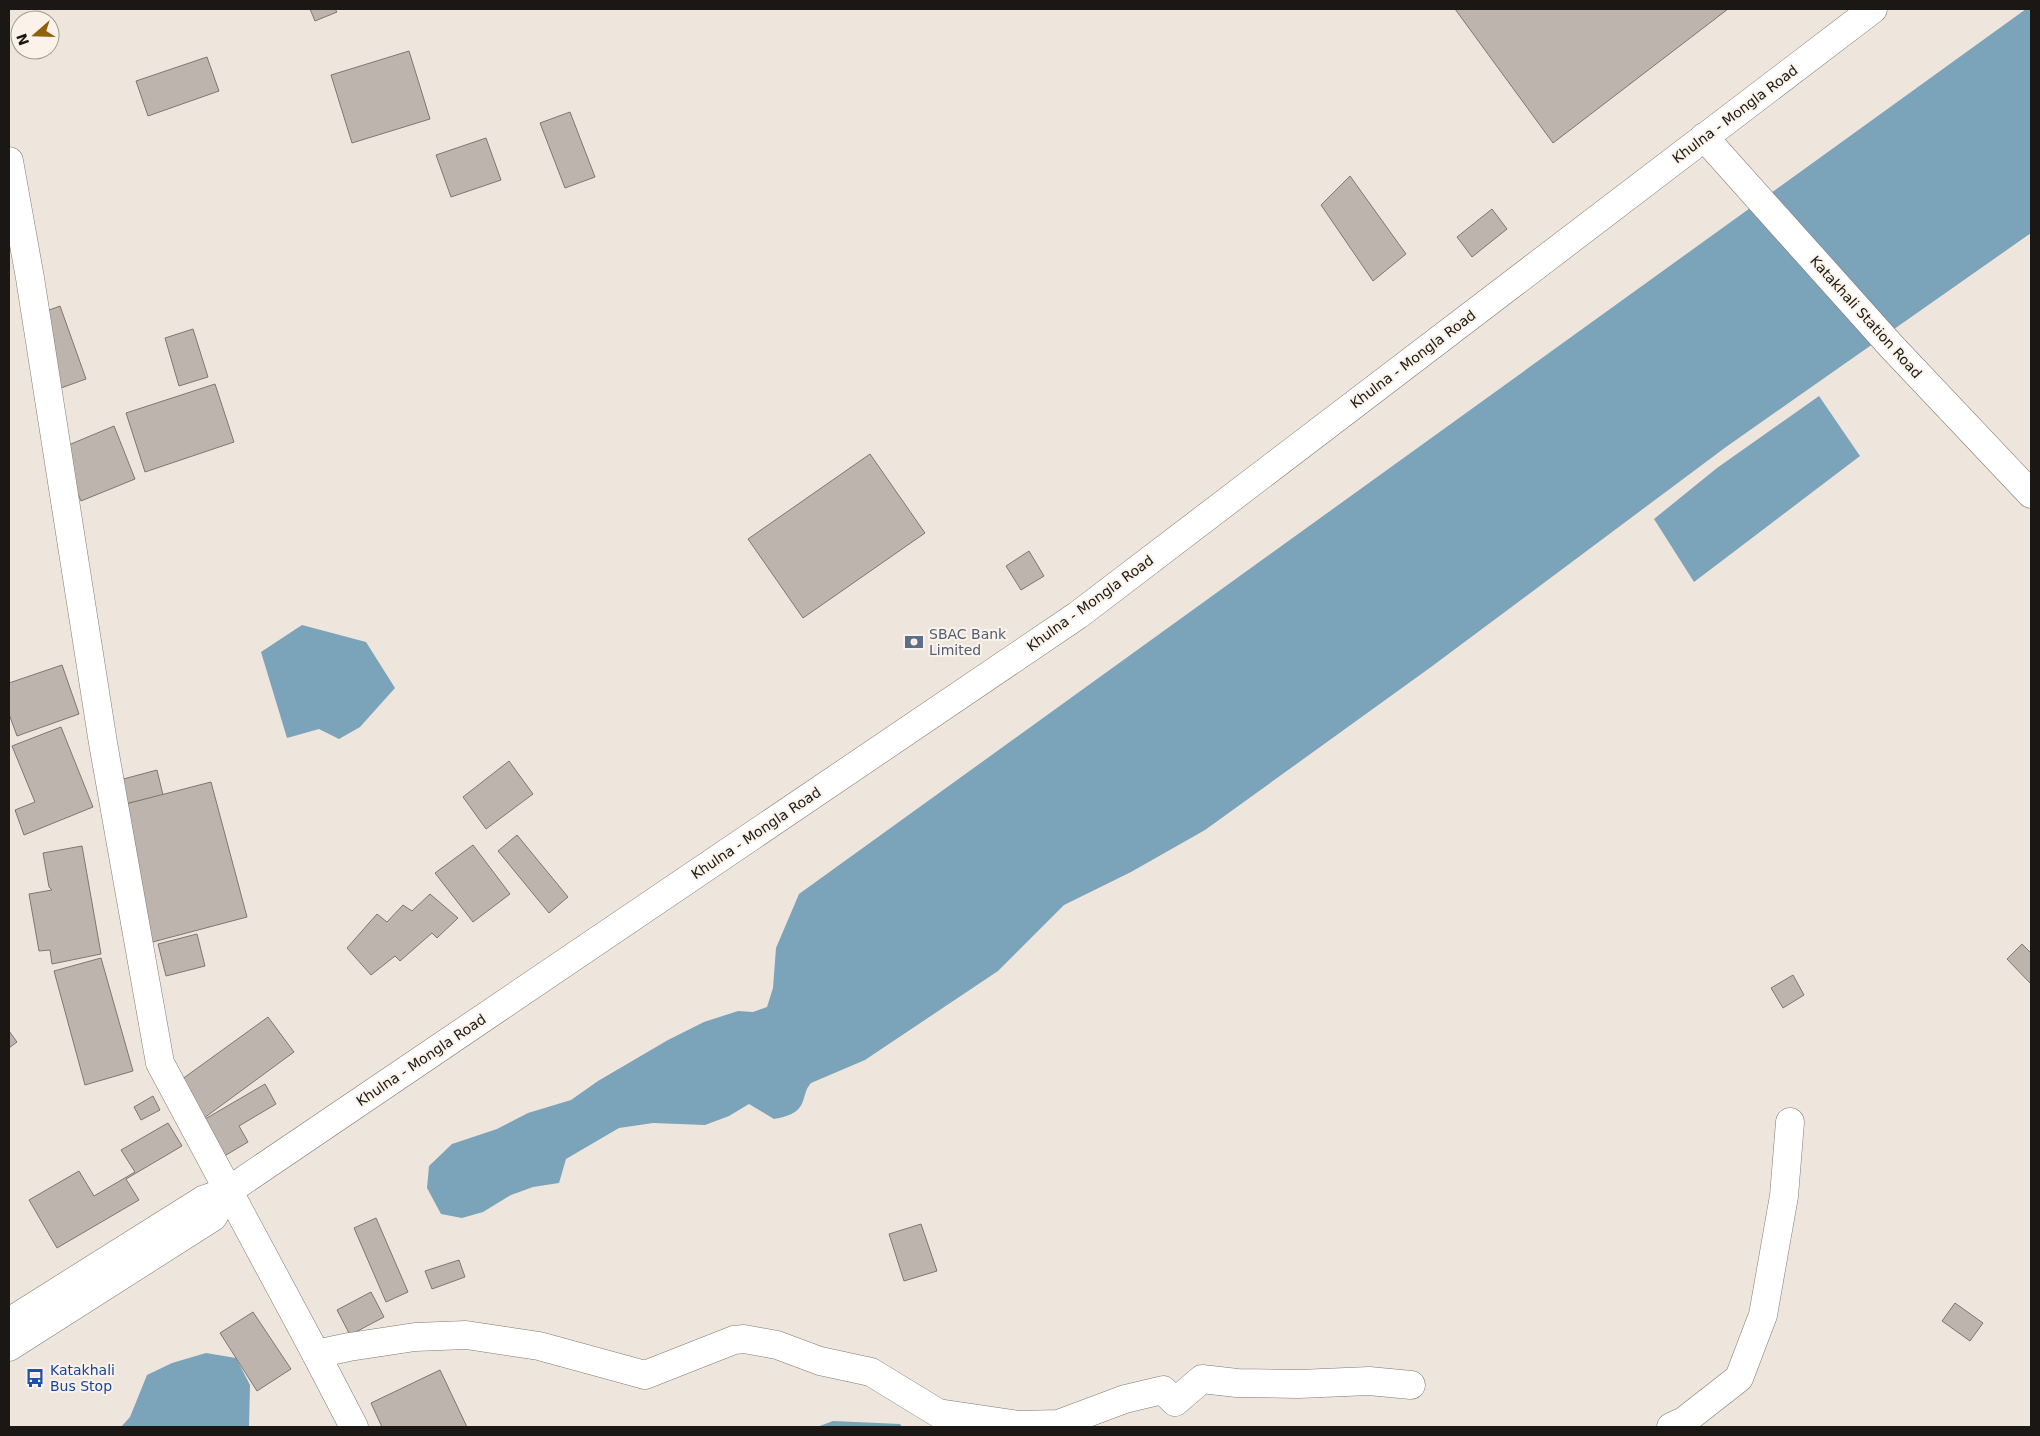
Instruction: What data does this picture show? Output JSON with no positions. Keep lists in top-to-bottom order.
{
  "streets": {
    "main road": ["Khulna - Mongla Road", "Katakhali Station Road"]
  },
  "crossings": [
    ["Khulna - Mongla Road", "Katakhali Station Road"]
  ],
  "places": {
    "bank": ["SBAC Bank Limited"],
    "bus stop": ["Katakhali Bus Stop"]
  },
  "north": "left"
}
